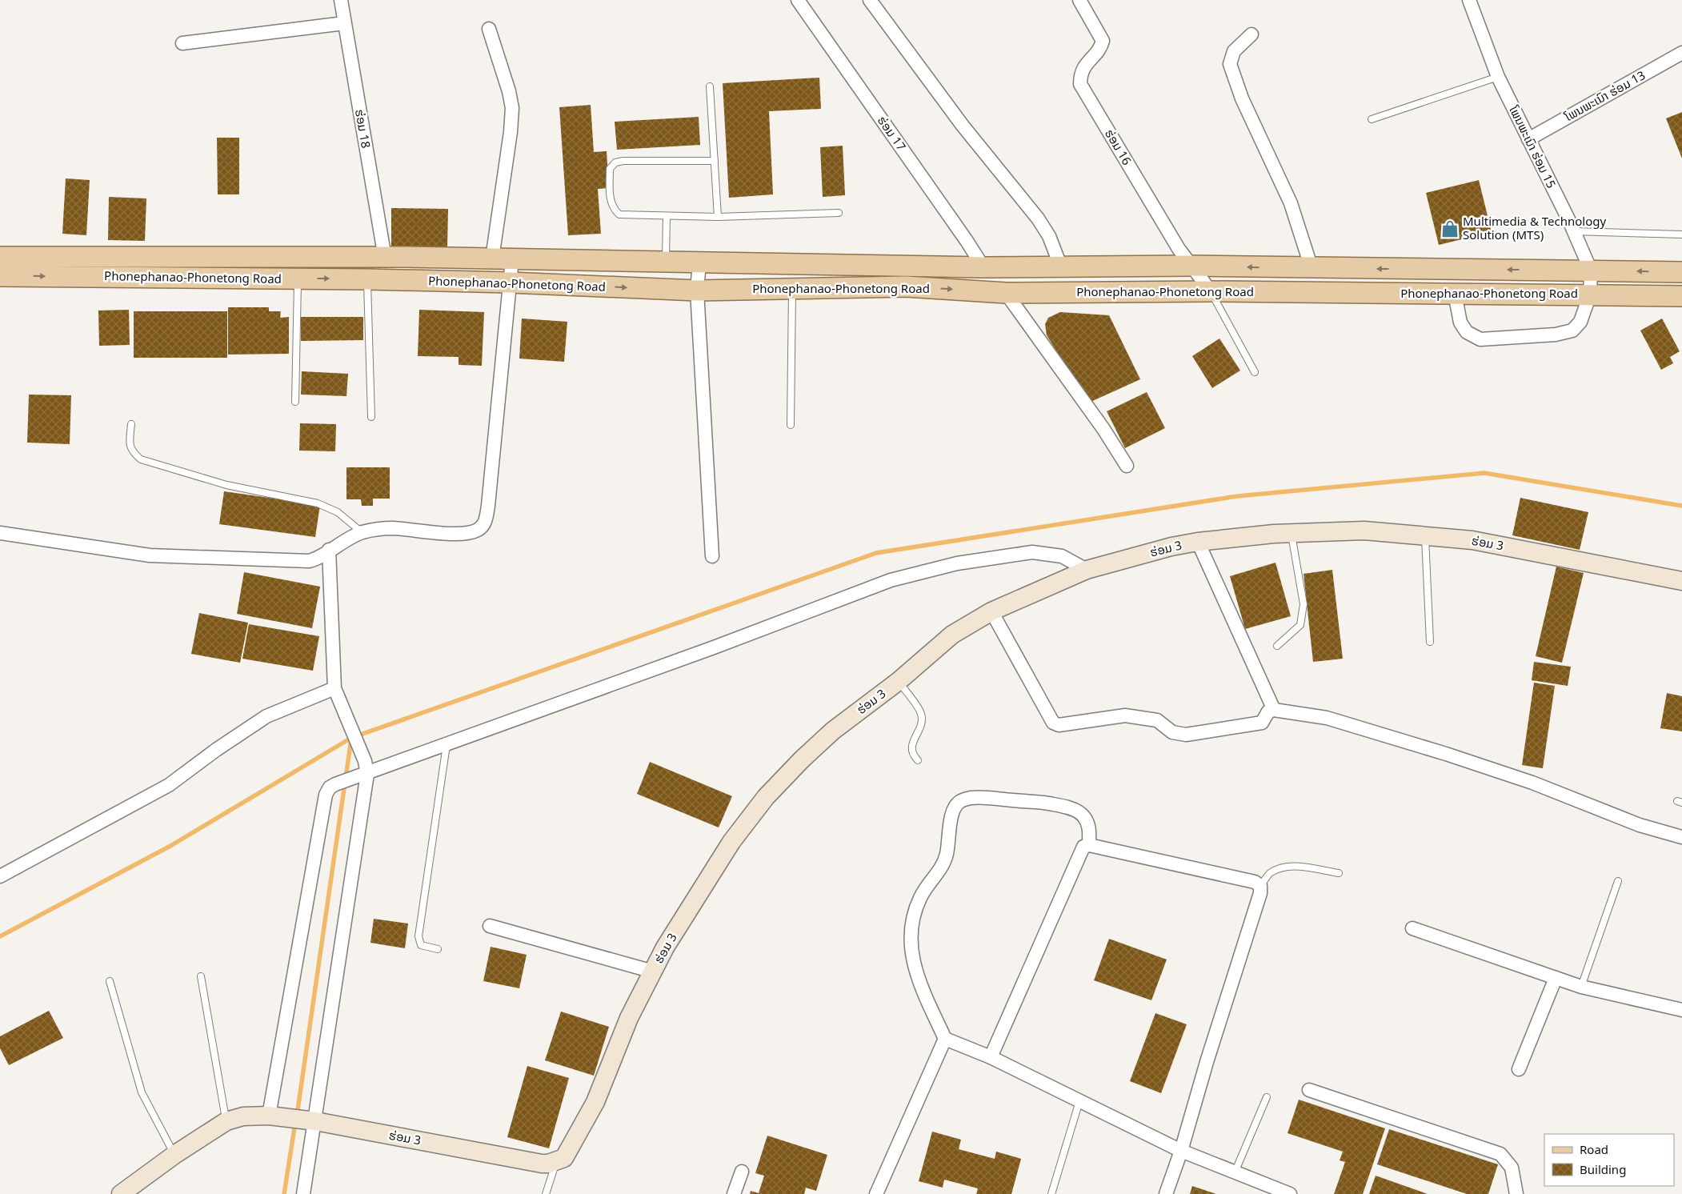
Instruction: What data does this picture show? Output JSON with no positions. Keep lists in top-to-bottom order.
{
  "streets": {
    "main road": ["Phonephanao-Phonetong Road"],
    "street": [
      "ໂພນພະເນົາ ຮ່ອມ 13",
      "ຮ່ອມ 18",
      "ຮ່ອມ 17",
      "ຮ່ອມ 16",
      "ໂພນພະເນົາ ຮ່ອມ 15",
      "ຮ່ອມ 3"
    ]
  },
  "crossings": [
    ["ໂພນພະເນົາ ຮ່ອມ 13", "ໂພນພະເນົາ ຮ່ອມ 15"],
    ["ຮ່ອມ 18", "Phonephanao-Phonetong Road"],
    ["ຮ່ອມ 17", "Phonephanao-Phonetong Road"],
    ["ຮ່ອມ 16", "Phonephanao-Phonetong Road"],
    ["ໂພນພະເນົາ ຮ່ອມ 15", "Phonephanao-Phonetong Road"]
  ],
  "places": {
    "shop": ["Multimedia & Technology Solution (MTS)"]
  },
  "legend": ["Road", "Building"]
}
